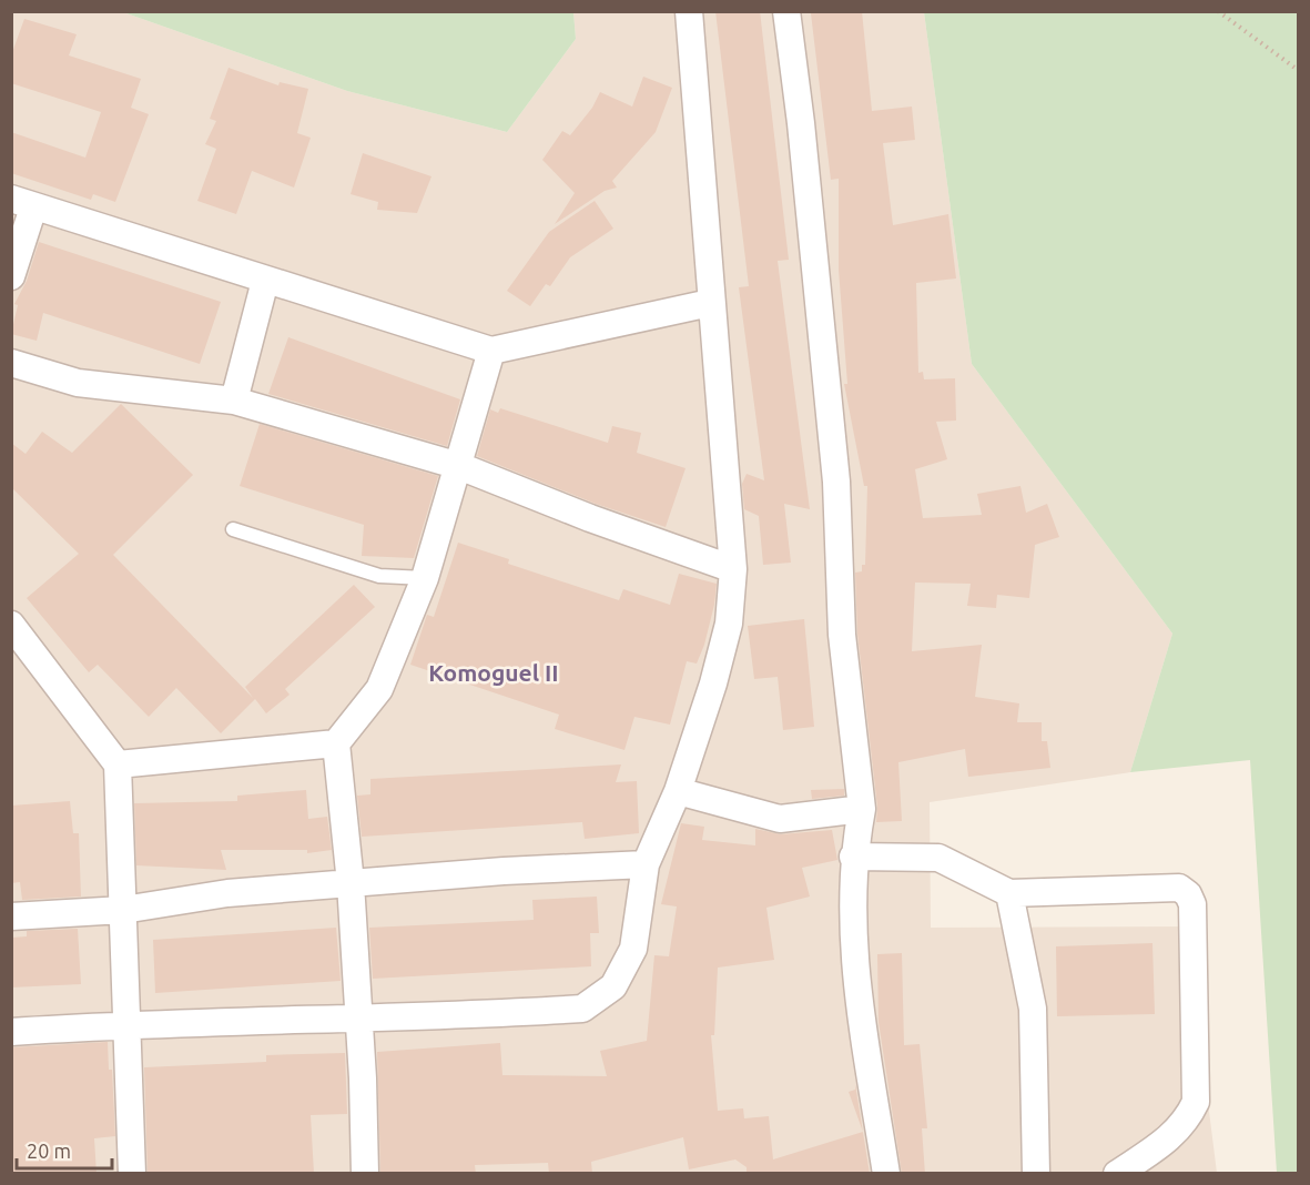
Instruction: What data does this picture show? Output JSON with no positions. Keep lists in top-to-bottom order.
{
  "districts": ["Komoguel II"],
  "scale_bar": "20 m"
}
